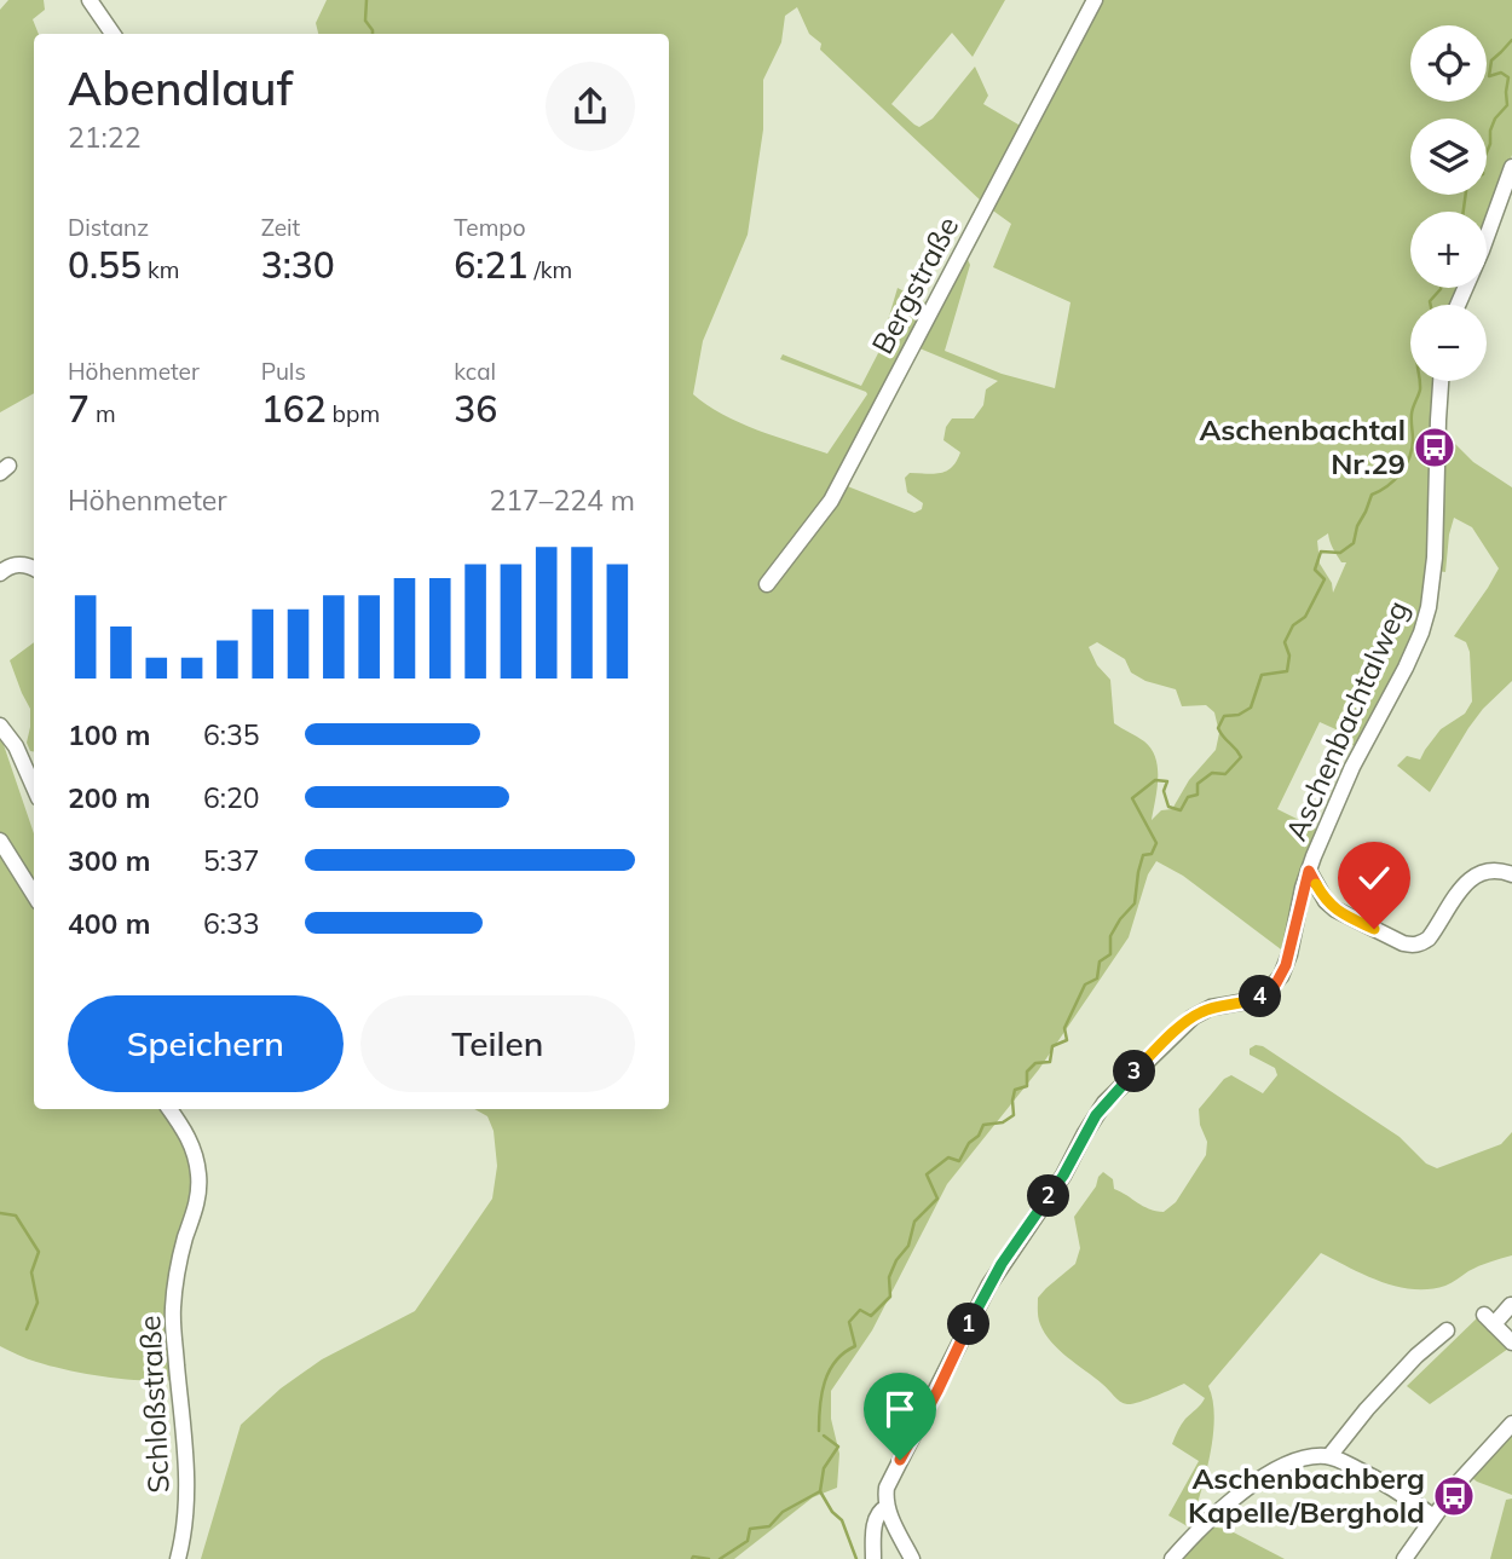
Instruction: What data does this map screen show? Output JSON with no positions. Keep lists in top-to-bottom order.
{
  "streets": {
    "street": ["Bergstraße", "Aschenbachtalweg", "Schloßstraße"]
  },
  "places": {
    "bus stop": ["Aschenbachtal Nr.29", "Aschenbachberg Kapelle/Berghold"]
  },
  "page": {
    "map_buttons": ["+", "−"],
    "heading": ["Abendlauf", "21:22"],
    "stats": [
      ["Distanz", "0.55 km"],
      ["Zeit", "3:30"],
      ["Tempo", "6:21 /km"],
      ["Höhenmeter", "7 m"],
      ["Puls", "162 bpm"],
      ["kcal", "36"]
    ],
    "chart": ["Höhenmeter", "217–224 m"],
    "list": [
      {
        "name": "100 m",
        "note": "6:35"
      },
      {
        "name": "200 m",
        "note": "6:20"
      },
      {
        "name": "300 m",
        "note": "5:37"
      },
      {
        "name": "400 m",
        "note": "6:33"
      }
    ],
    "pins": [
      "4",
      "3",
      "2",
      "1"
    ],
    "buttons": ["Speichern", "Teilen"]
  }
}
